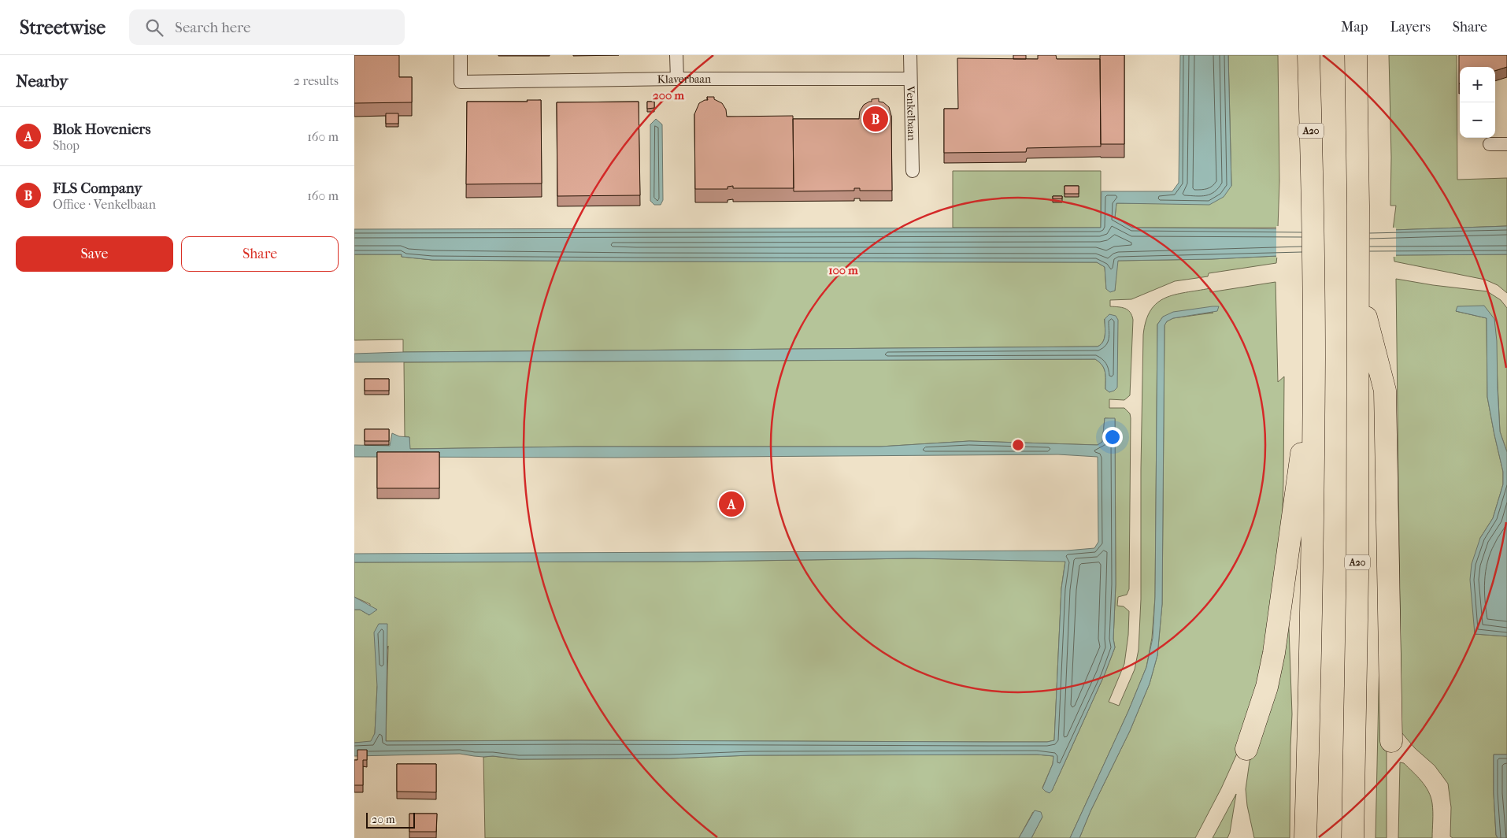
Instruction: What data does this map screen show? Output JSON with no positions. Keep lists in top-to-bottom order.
{
  "streets": {
    "highway": ["A20"],
    "street": ["Klaverbaan", "Venkelbaan"]
  },
  "crossings": [
    ["Klaverbaan", "Venkelbaan"]
  ],
  "scale_bar": "20 m",
  "page": {
    "header": "Streetwise",
    "search": "Search here",
    "nav": ["Map", "Layers", "Share"],
    "heading": ["Nearby", "2 results"],
    "map_buttons": ["+", "−"],
    "pins": ["B", "A"],
    "list": [
      {
        "mark": "A",
        "name": "Blok Hoveniers",
        "note": "Shop",
        "value": "160 m"
      },
      {
        "mark": "B",
        "name": "FLS Company",
        "note": "Office · Venkelbaan",
        "value": "160 m"
      }
    ],
    "buttons": ["Save", "Share"],
    "scale": "20 m"
  },
  "rings": ["200 m", "100 m"]
}
